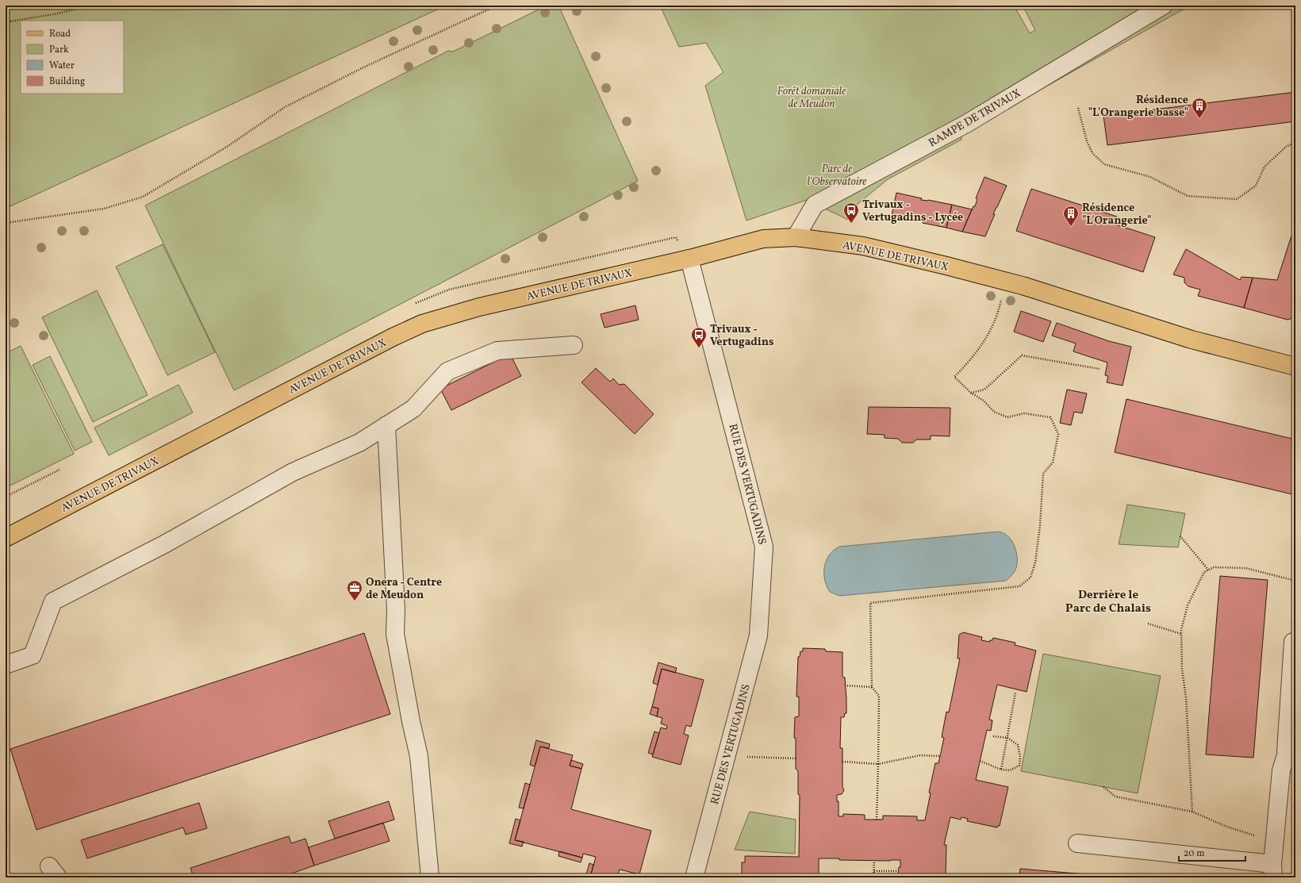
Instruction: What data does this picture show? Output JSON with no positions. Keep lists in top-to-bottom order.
{
  "streets": {
    "main road": ["AVENUE DE TRIVAUX"],
    "street": ["RAMPE DE TRIVAUX", "RUE DES VERTUGADINS"]
  },
  "crossings": [
    ["RAMPE DE TRIVAUX", "AVENUE DE TRIVAUX"],
    ["AVENUE DE TRIVAUX", "RUE DES VERTUGADINS"]
  ],
  "districts": ["Derrière le Parc de Chalais"],
  "parks": ["Forêt domaniale de Meudon", "Parc de l'Observatoire"],
  "places": {
    "building": ["Résidence \"L'Orangerie basse\"", "Résidence \"L'Orangerie\""],
    "bus stop": ["Trivaux - Vertugadins - Lycée", "Trivaux - Vertugadins"],
    "office": ["Onera - Centre de Meudon"]
  },
  "legend": [
    "Road",
    "Park",
    "Water",
    "Building"
  ],
  "scale_bar": "20 m"
}
